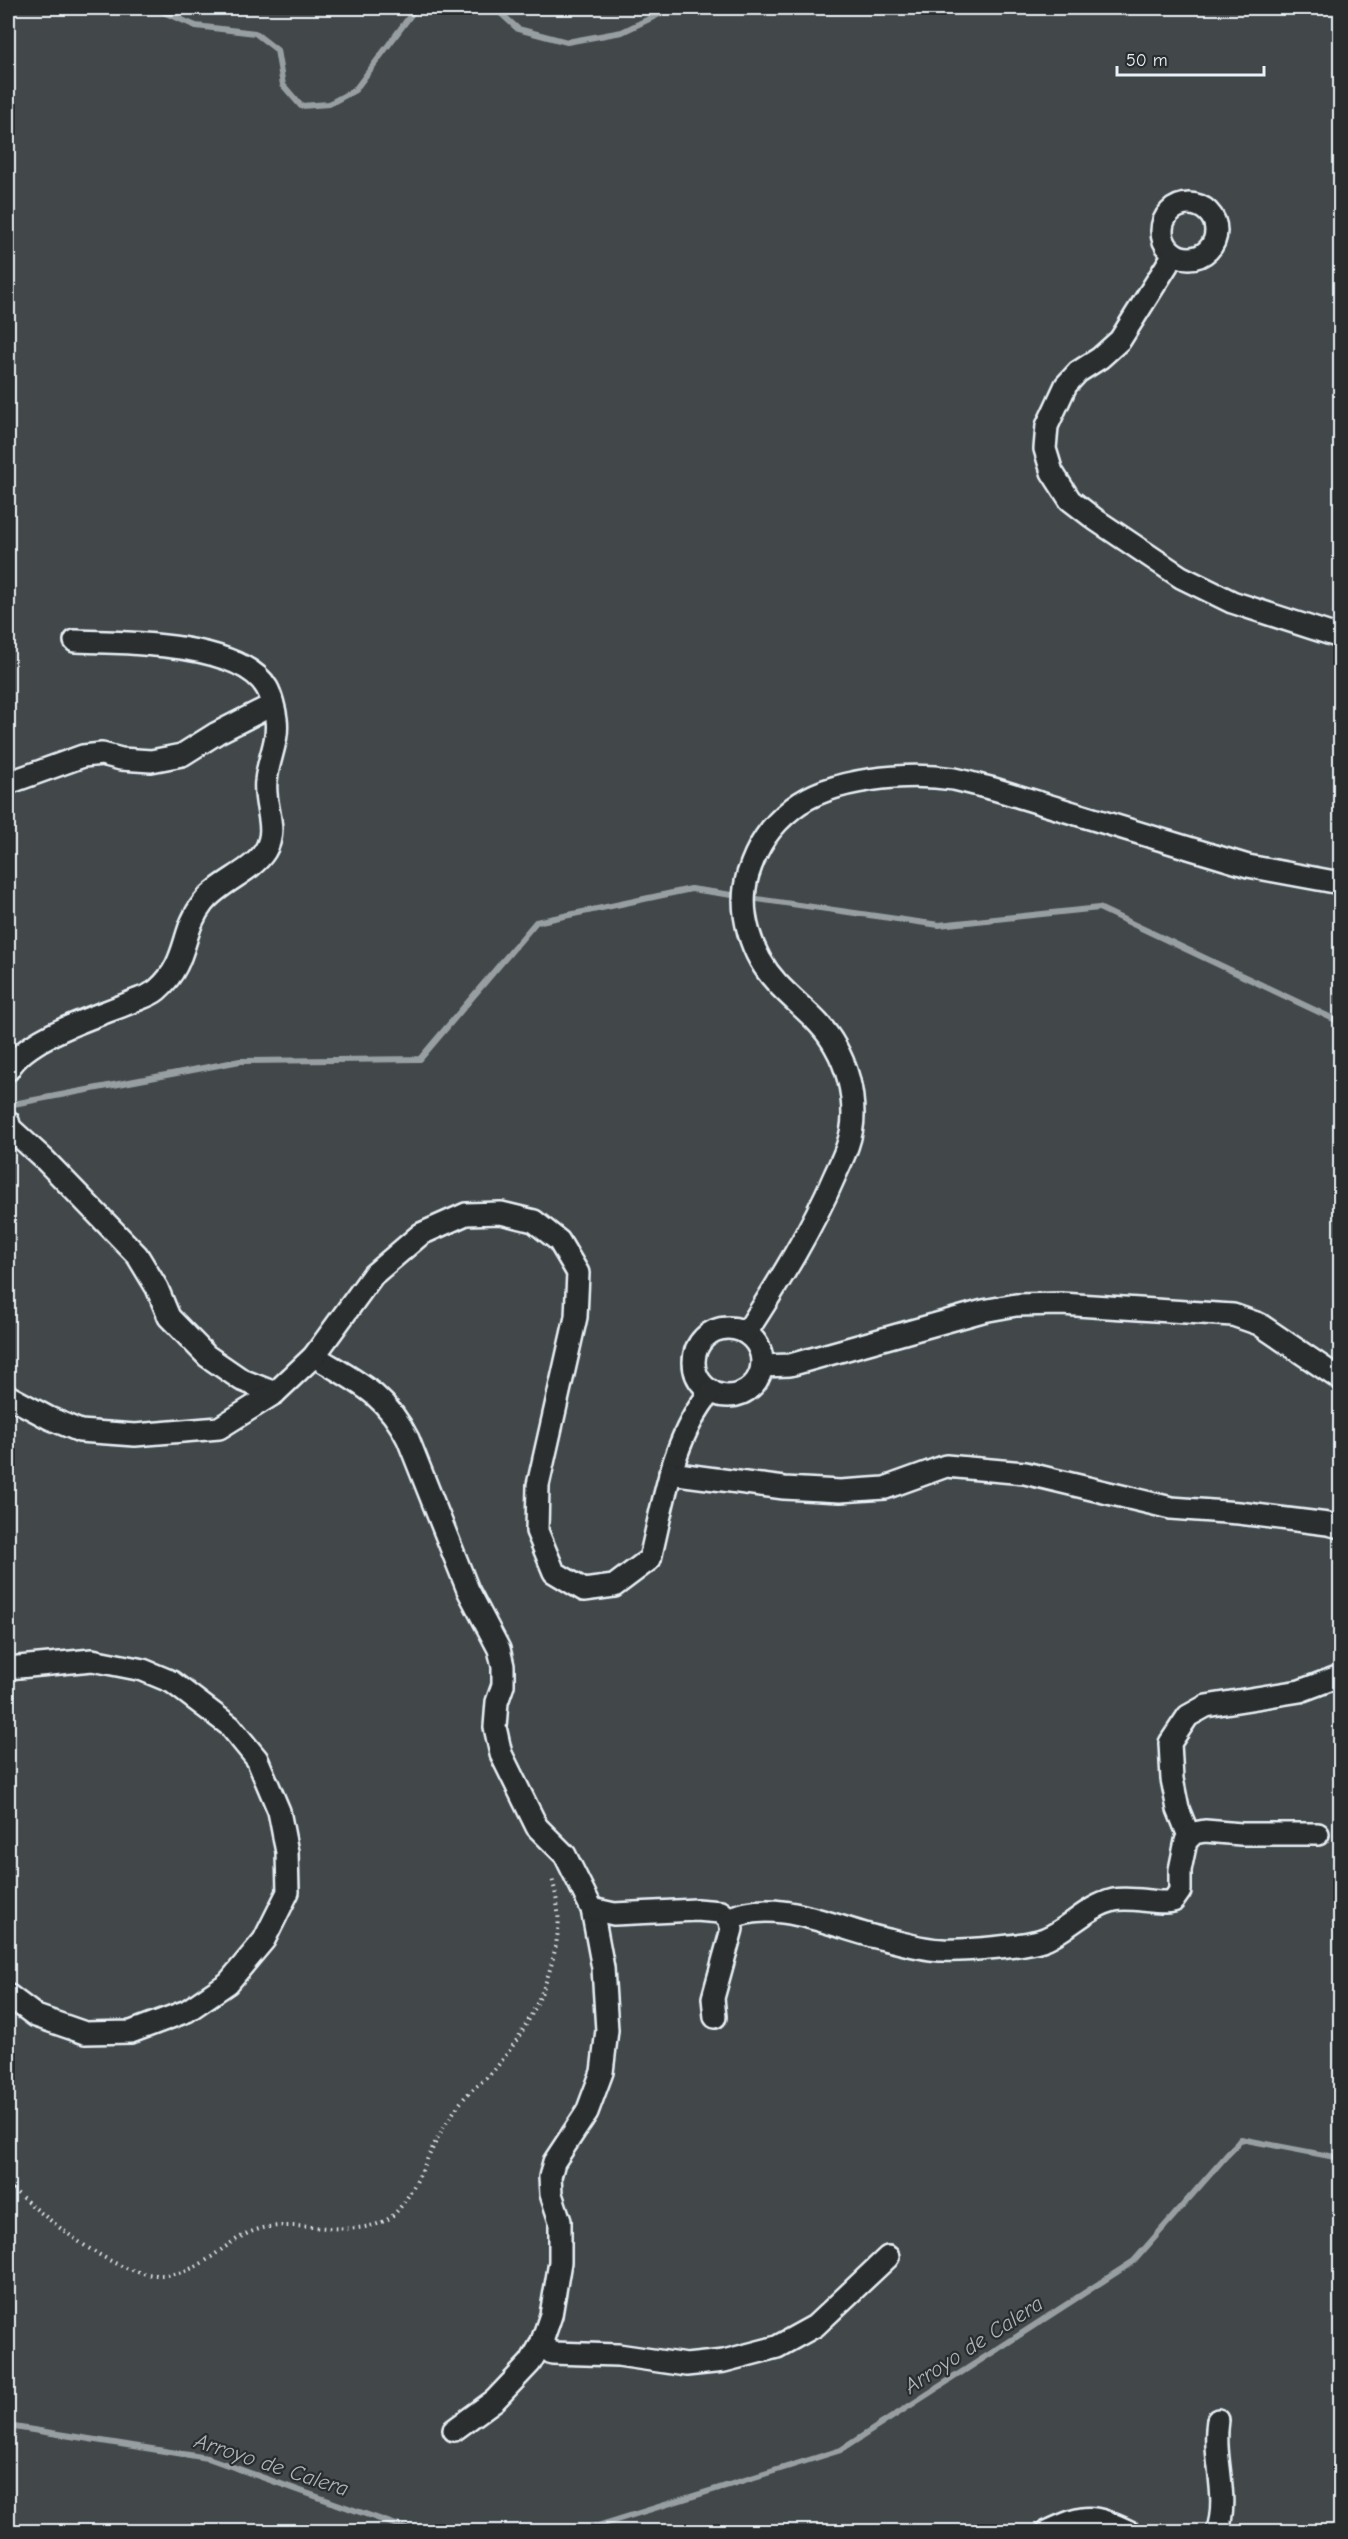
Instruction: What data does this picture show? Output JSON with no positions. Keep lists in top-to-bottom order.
{
  "water": ["Arroyo de Calera"],
  "scale_bar": "50 m"
}
